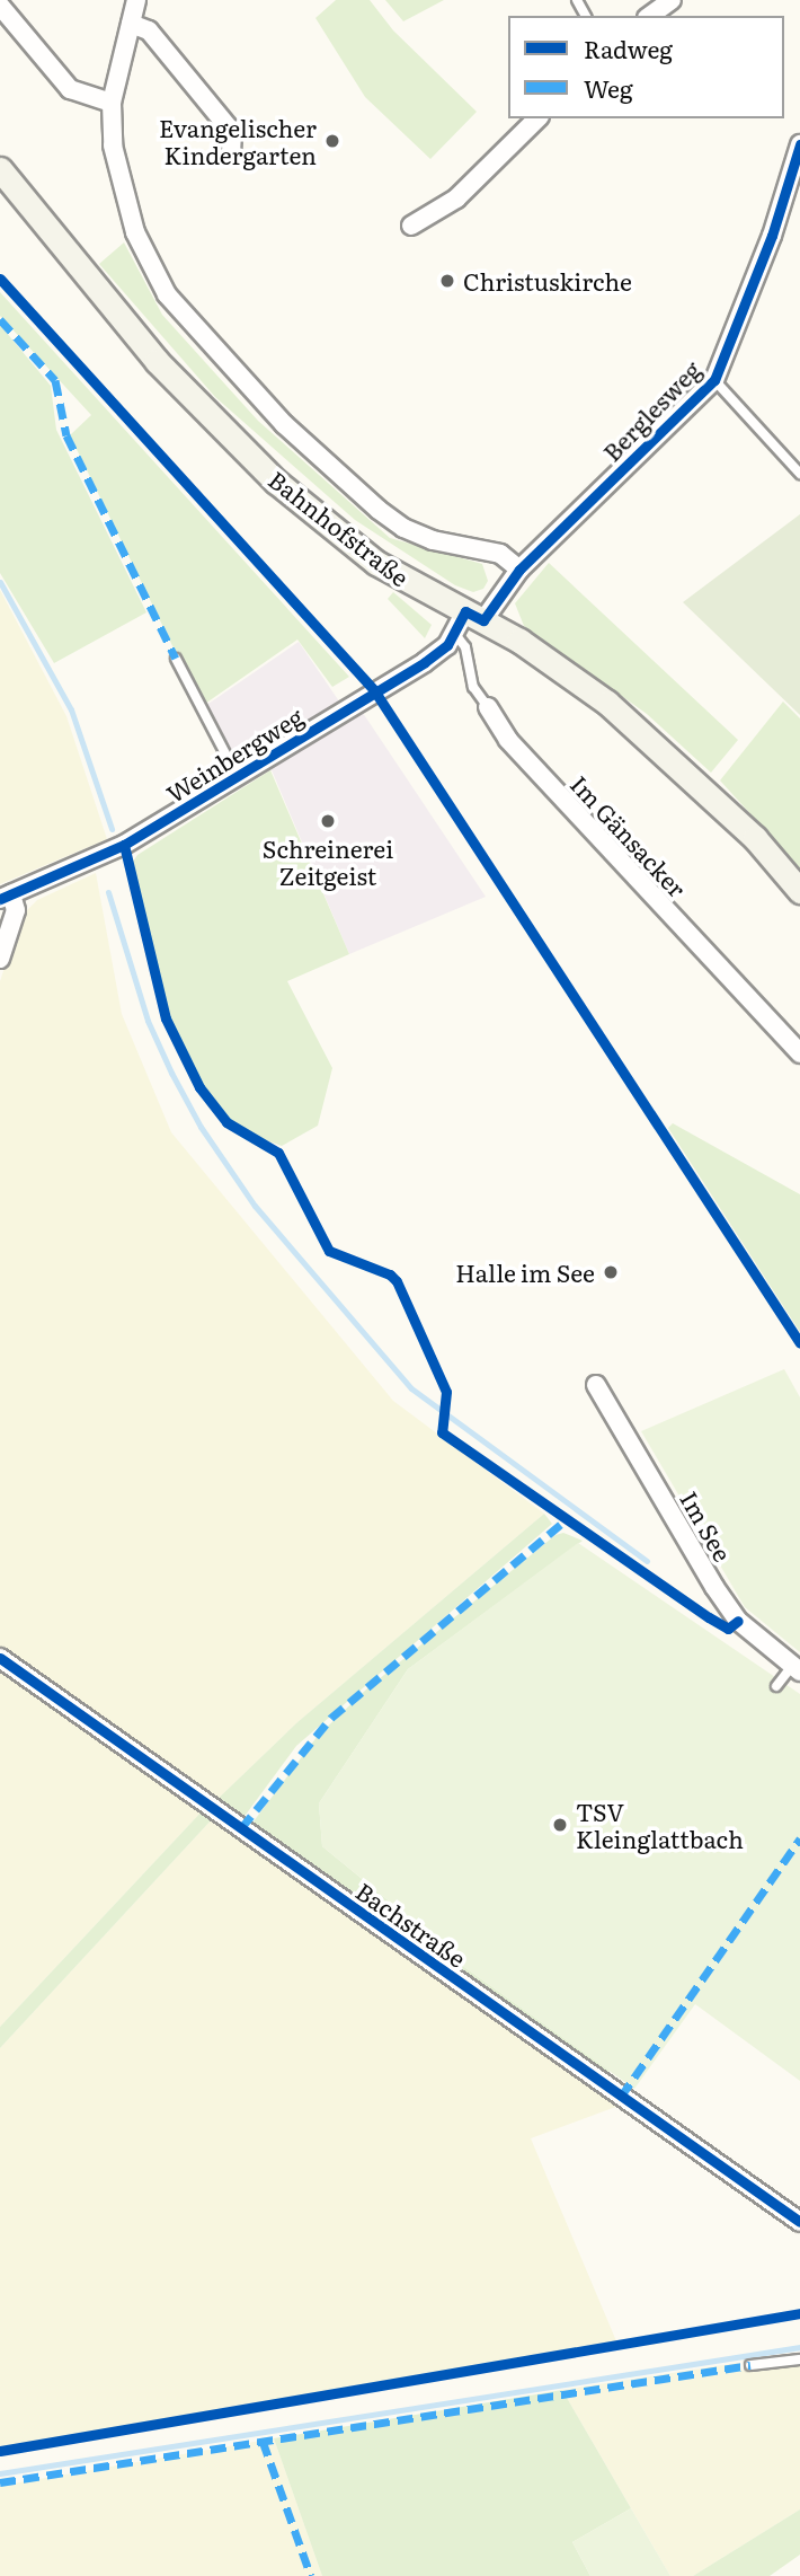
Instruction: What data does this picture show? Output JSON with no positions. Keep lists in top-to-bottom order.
{
  "streets": {
    "main road": ["Bahnhofstraße"],
    "street": [
      "Berglesweg",
      "Weinbergweg",
      "Im Gänsacker",
      "Im See",
      "Bachstraße"
    ]
  },
  "crossings": [
    ["Berglesweg", "Bahnhofstraße"],
    ["Berglesweg", "Weinbergweg"],
    ["Berglesweg", "Im Gänsacker"],
    ["Bahnhofstraße", "Weinbergweg"],
    ["Bahnhofstraße", "Im Gänsacker"],
    ["Weinbergweg", "Im Gänsacker"]
  ],
  "places": [
    "Evangelischer Kindergarten",
    "Christuskirche",
    "Schreinerei Zeitgeist",
    "Halle im See",
    "TSV Kleinglattbach"
  ],
  "legend": ["Radweg", "Weg"]
}
